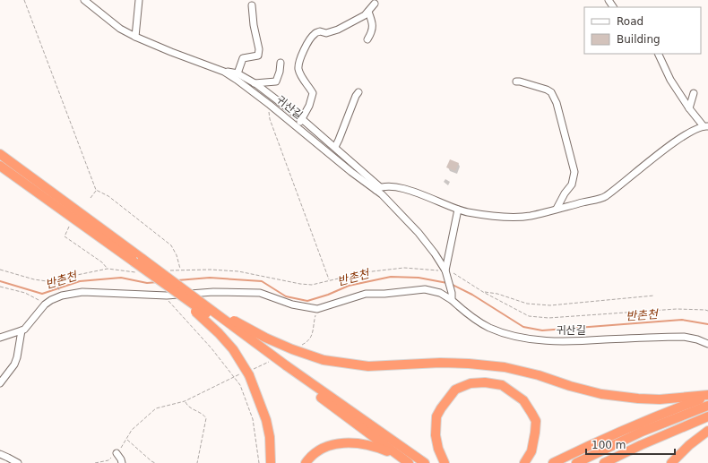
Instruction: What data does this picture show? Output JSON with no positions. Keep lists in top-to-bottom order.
{
  "streets": {
    "street": ["귀산길"]
  },
  "water": ["반촌천"],
  "legend": ["Road", "Building"],
  "scale_bar": "100 m"
}
